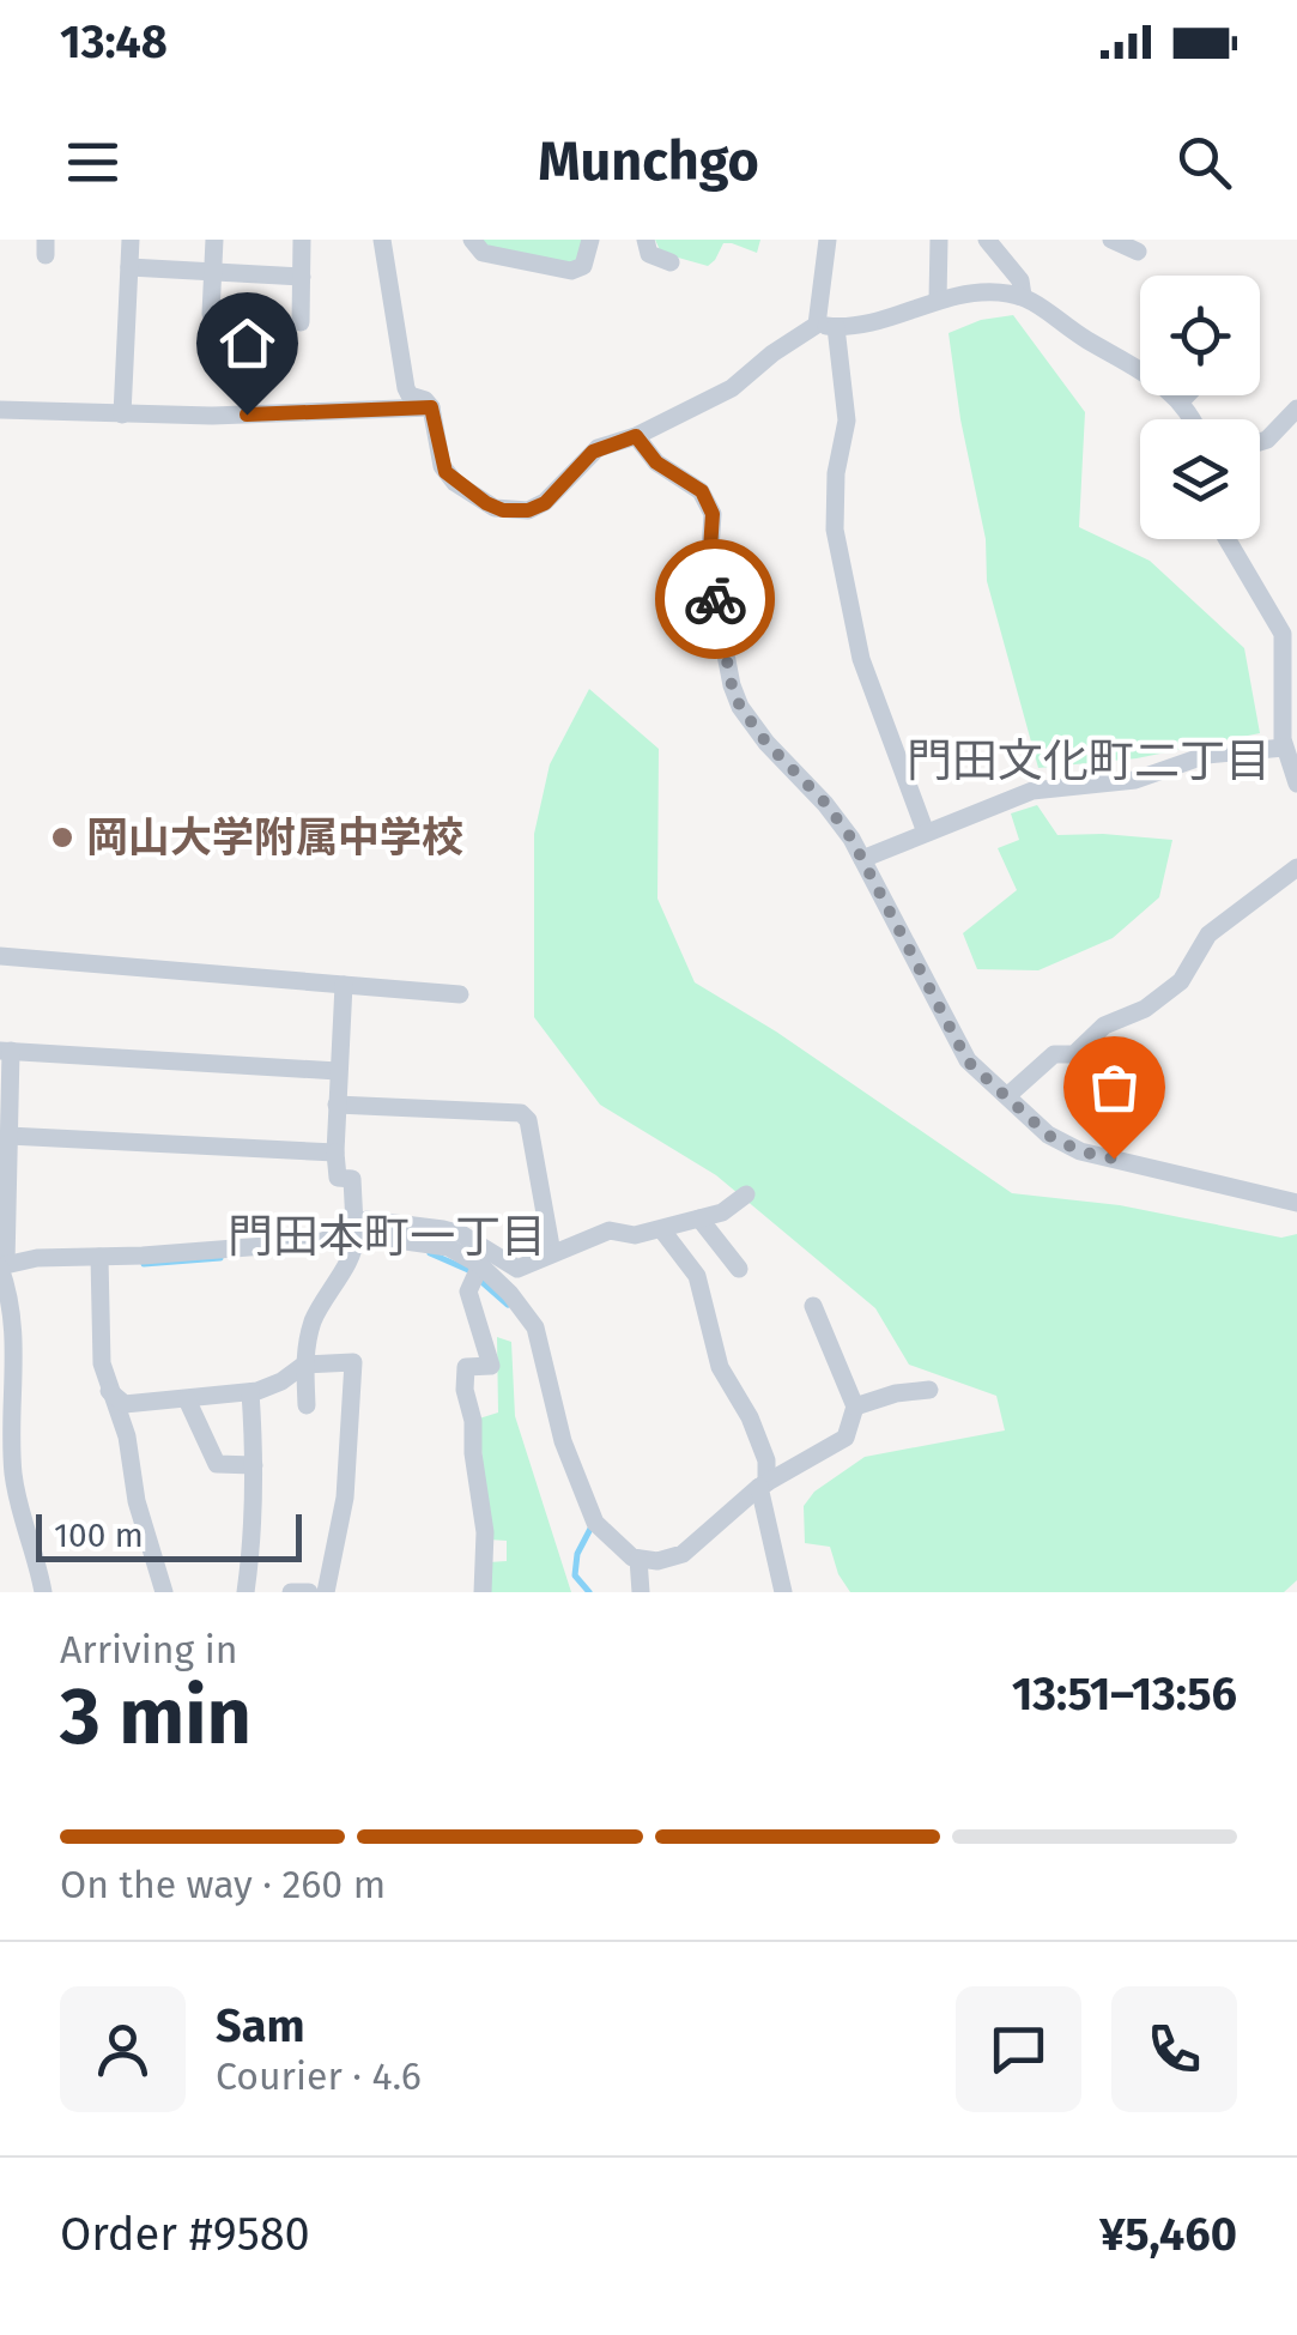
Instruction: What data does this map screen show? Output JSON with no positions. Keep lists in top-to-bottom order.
{
  "districts": ["門田文化町二丁目", "門田本町一丁目"],
  "places": ["岡山大学附属中学校"],
  "scale_bar": "100 m",
  "page": {
    "status": "13:48",
    "header": "Munchgo",
    "scale": "100 m",
    "heading": ["3 min", "Arriving in", "13:51–13:56"],
    "panel": [
      "Sam",
      "Courier · 4.6",
      "Order #9580",
      "¥5,460"
    ],
    "bar": "On the way · 260 m"
  }
}
